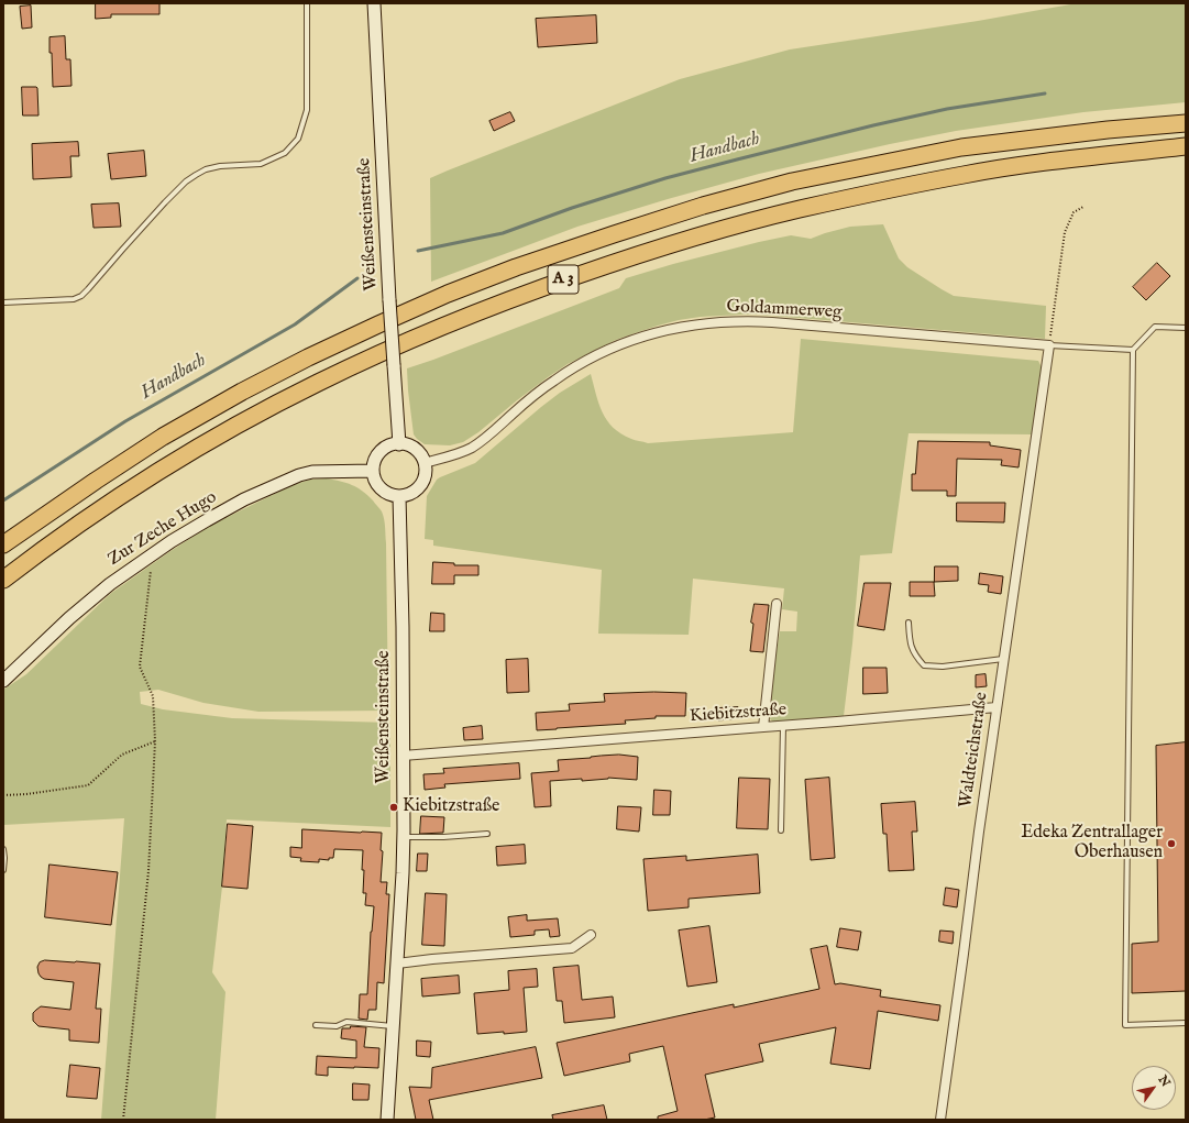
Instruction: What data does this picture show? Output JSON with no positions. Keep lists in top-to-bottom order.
{
  "streets": {
    "highway": ["A 3"],
    "street": [
      "Weißensteinstraße",
      "Goldammerweg",
      "Zur Zeche Hugo",
      "Kiebitzstraße",
      "Waldteichstraße"
    ]
  },
  "crossings": [
    ["Weißensteinstraße", "Goldammerweg"],
    ["Weißensteinstraße", "Zur Zeche Hugo"],
    ["Weißensteinstraße", "Kiebitzstraße"],
    ["Goldammerweg", "Zur Zeche Hugo"],
    ["Goldammerweg", "Waldteichstraße"],
    ["Kiebitzstraße", "Waldteichstraße"]
  ],
  "water": ["Handbach"],
  "places": ["Kiebitzstraße", "Edeka Zentrallager Oberhausen"],
  "north": "top right"
}
